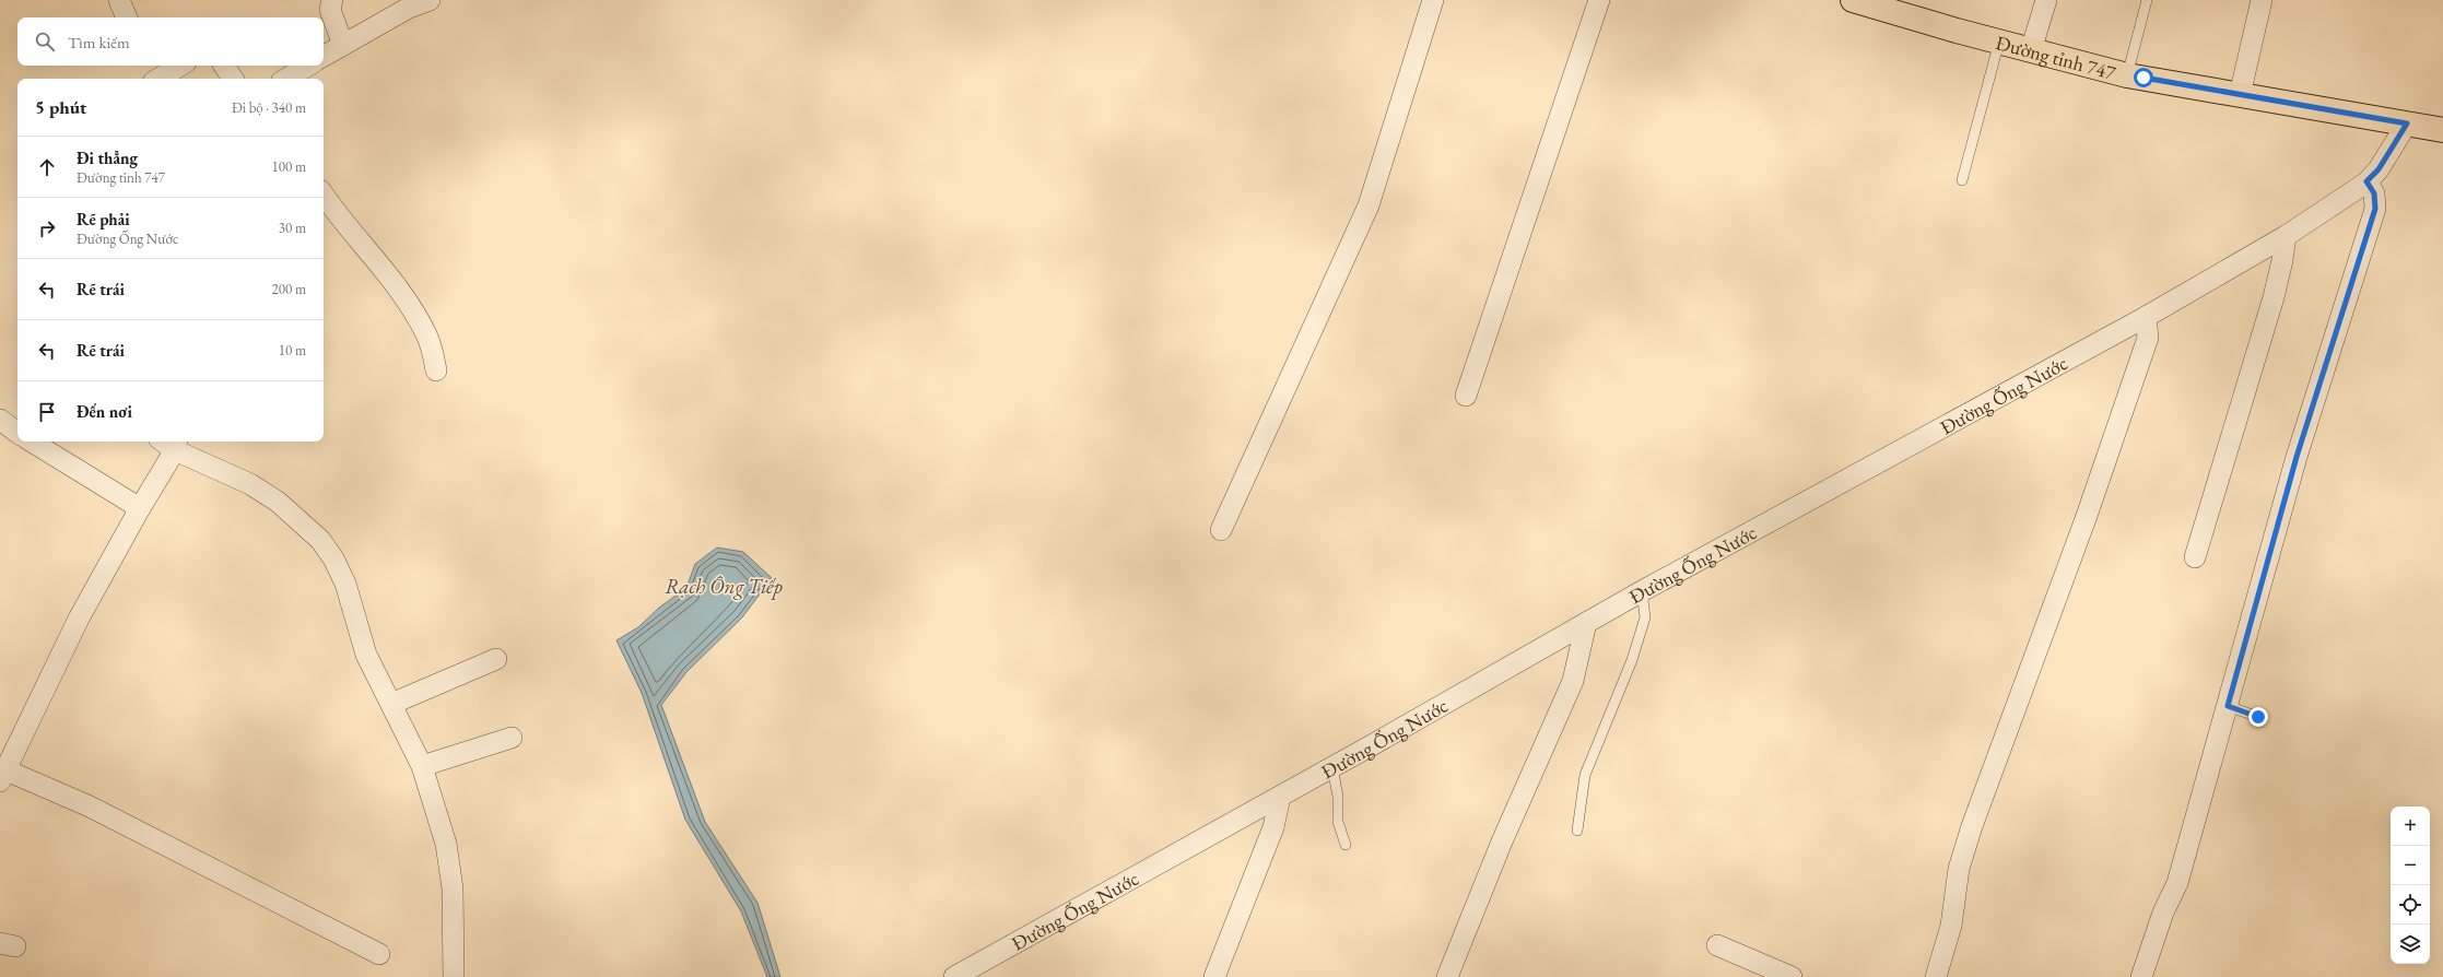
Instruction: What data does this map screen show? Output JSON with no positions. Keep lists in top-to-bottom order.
{
  "streets": {
    "main road": ["Đường tỉnh 747"],
    "street": ["Đường Ống Nước"]
  },
  "crossings": [
    ["Đường tỉnh 747", "Đường Ống Nước"]
  ],
  "water": ["Rạch Ông Tiếp"],
  "page": {
    "search": "Tìm kiếm",
    "heading": ["5 phút", "Đi bộ · 340 m"],
    "list": [
      ["Đi thẳng", "Đường tỉnh 747", "100 m"],
      ["Rẽ phải", "Đường Ống Nước", "30 m"],
      ["Rẽ trái", "200 m"],
      ["Rẽ trái", "10 m"],
      "Đến nơi"
    ],
    "map_buttons": ["+", "−"]
  }
}
